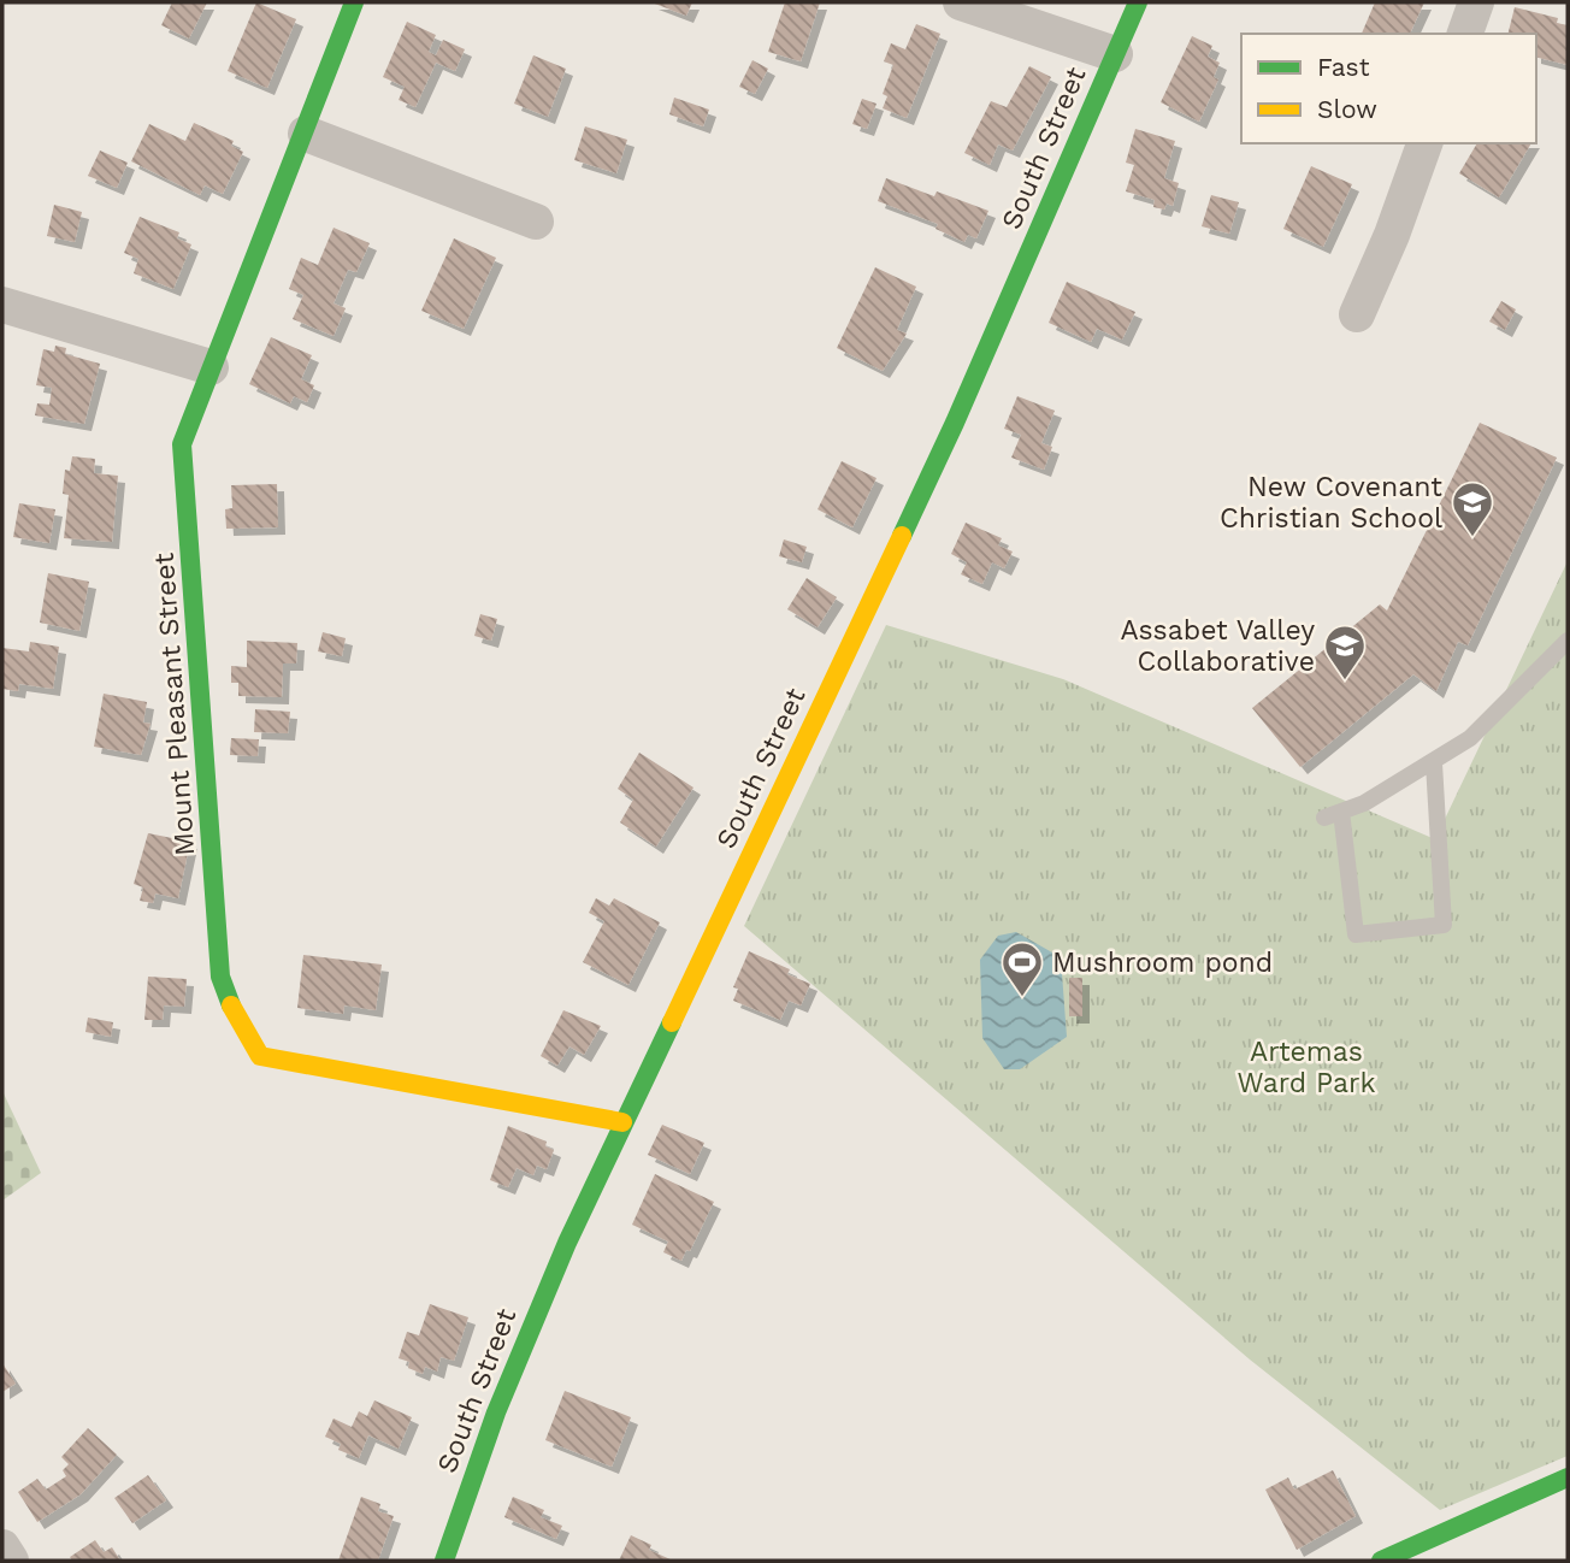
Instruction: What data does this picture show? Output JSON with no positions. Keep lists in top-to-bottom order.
{
  "streets": {
    "main road": ["South Street", "Mount Pleasant Street"]
  },
  "crossings": [
    ["South Street", "Mount Pleasant Street"]
  ],
  "parks": ["Artemas Ward Park"],
  "places": {
    "school or university": ["New Covenant Christian School", "Assabet Valley Collaborative"],
    "sports": ["Mushroom pond"]
  },
  "legend": ["Fast", "Slow"]
}
